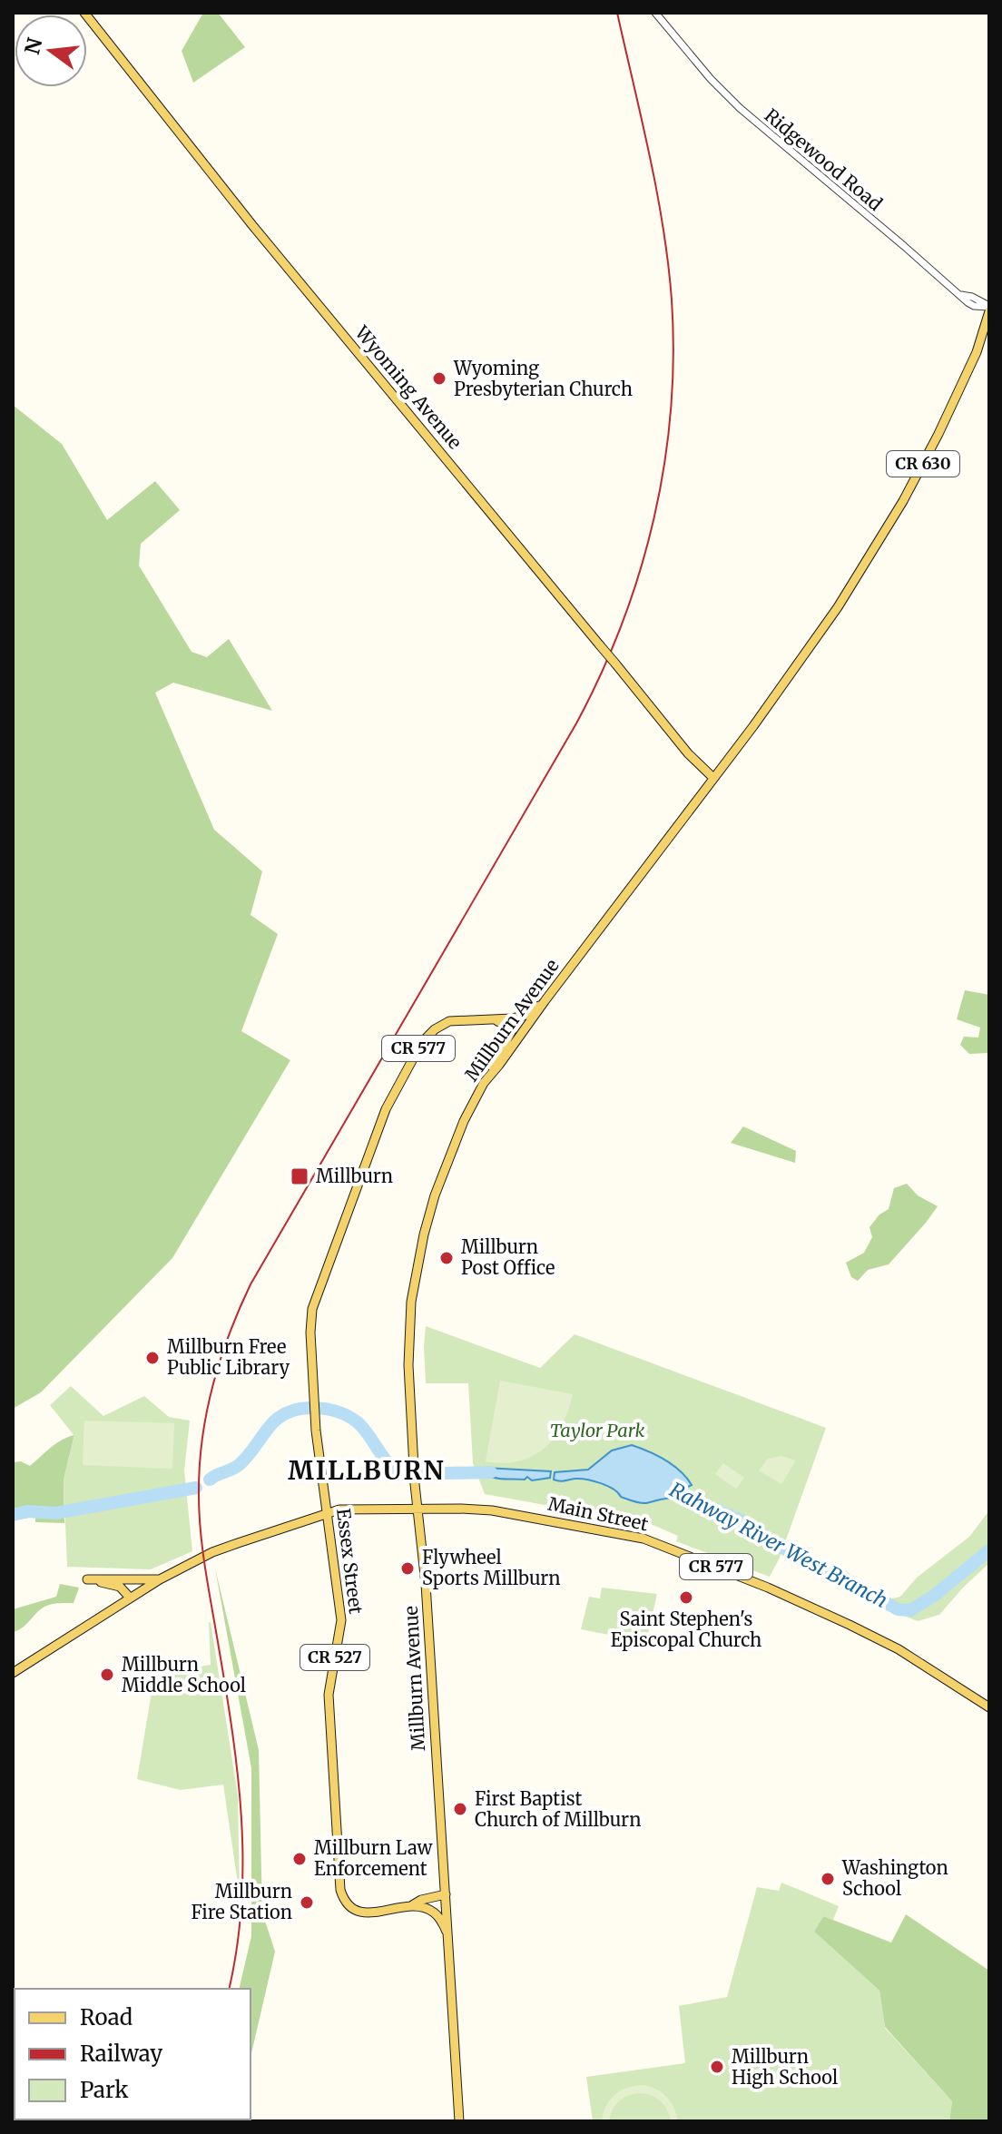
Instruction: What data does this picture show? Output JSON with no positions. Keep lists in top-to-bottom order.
{
  "streets": {
    "main road": [
      "Wyoming Avenue",
      "CR 630",
      "Millburn Avenue",
      "CR 577",
      "Main Street",
      "Essex Street",
      "CR 527"
    ],
    "street": ["Ridgewood Road"]
  },
  "crossings": [
    ["Ridgewood Road", "Millburn Avenue"],
    ["Wyoming Avenue", "Millburn Avenue"],
    ["Millburn Avenue", "Main Street"],
    ["Millburn Avenue", "Essex Street"],
    ["Main Street", "Essex Street"]
  ],
  "districts": ["MILLBURN"],
  "water": ["Rahway River West Branch"],
  "parks": ["Taylor Park"],
  "places": {
    "other": [
      "Wyoming Presbyterian Church",
      "Millburn Post Office",
      "Millburn Free Public Library",
      "Flywheel Sports Millburn",
      "Saint Stephen's Episcopal Church",
      "Millburn Middle School",
      "First Baptist Church of Millburn",
      "Millburn Law Enforcement",
      "Washington School",
      "Millburn Fire Station",
      "Millburn High School"
    ],
    "transit": ["Millburn"]
  },
  "legend": ["Road", "Railway", "Park"],
  "north": "left"
}
